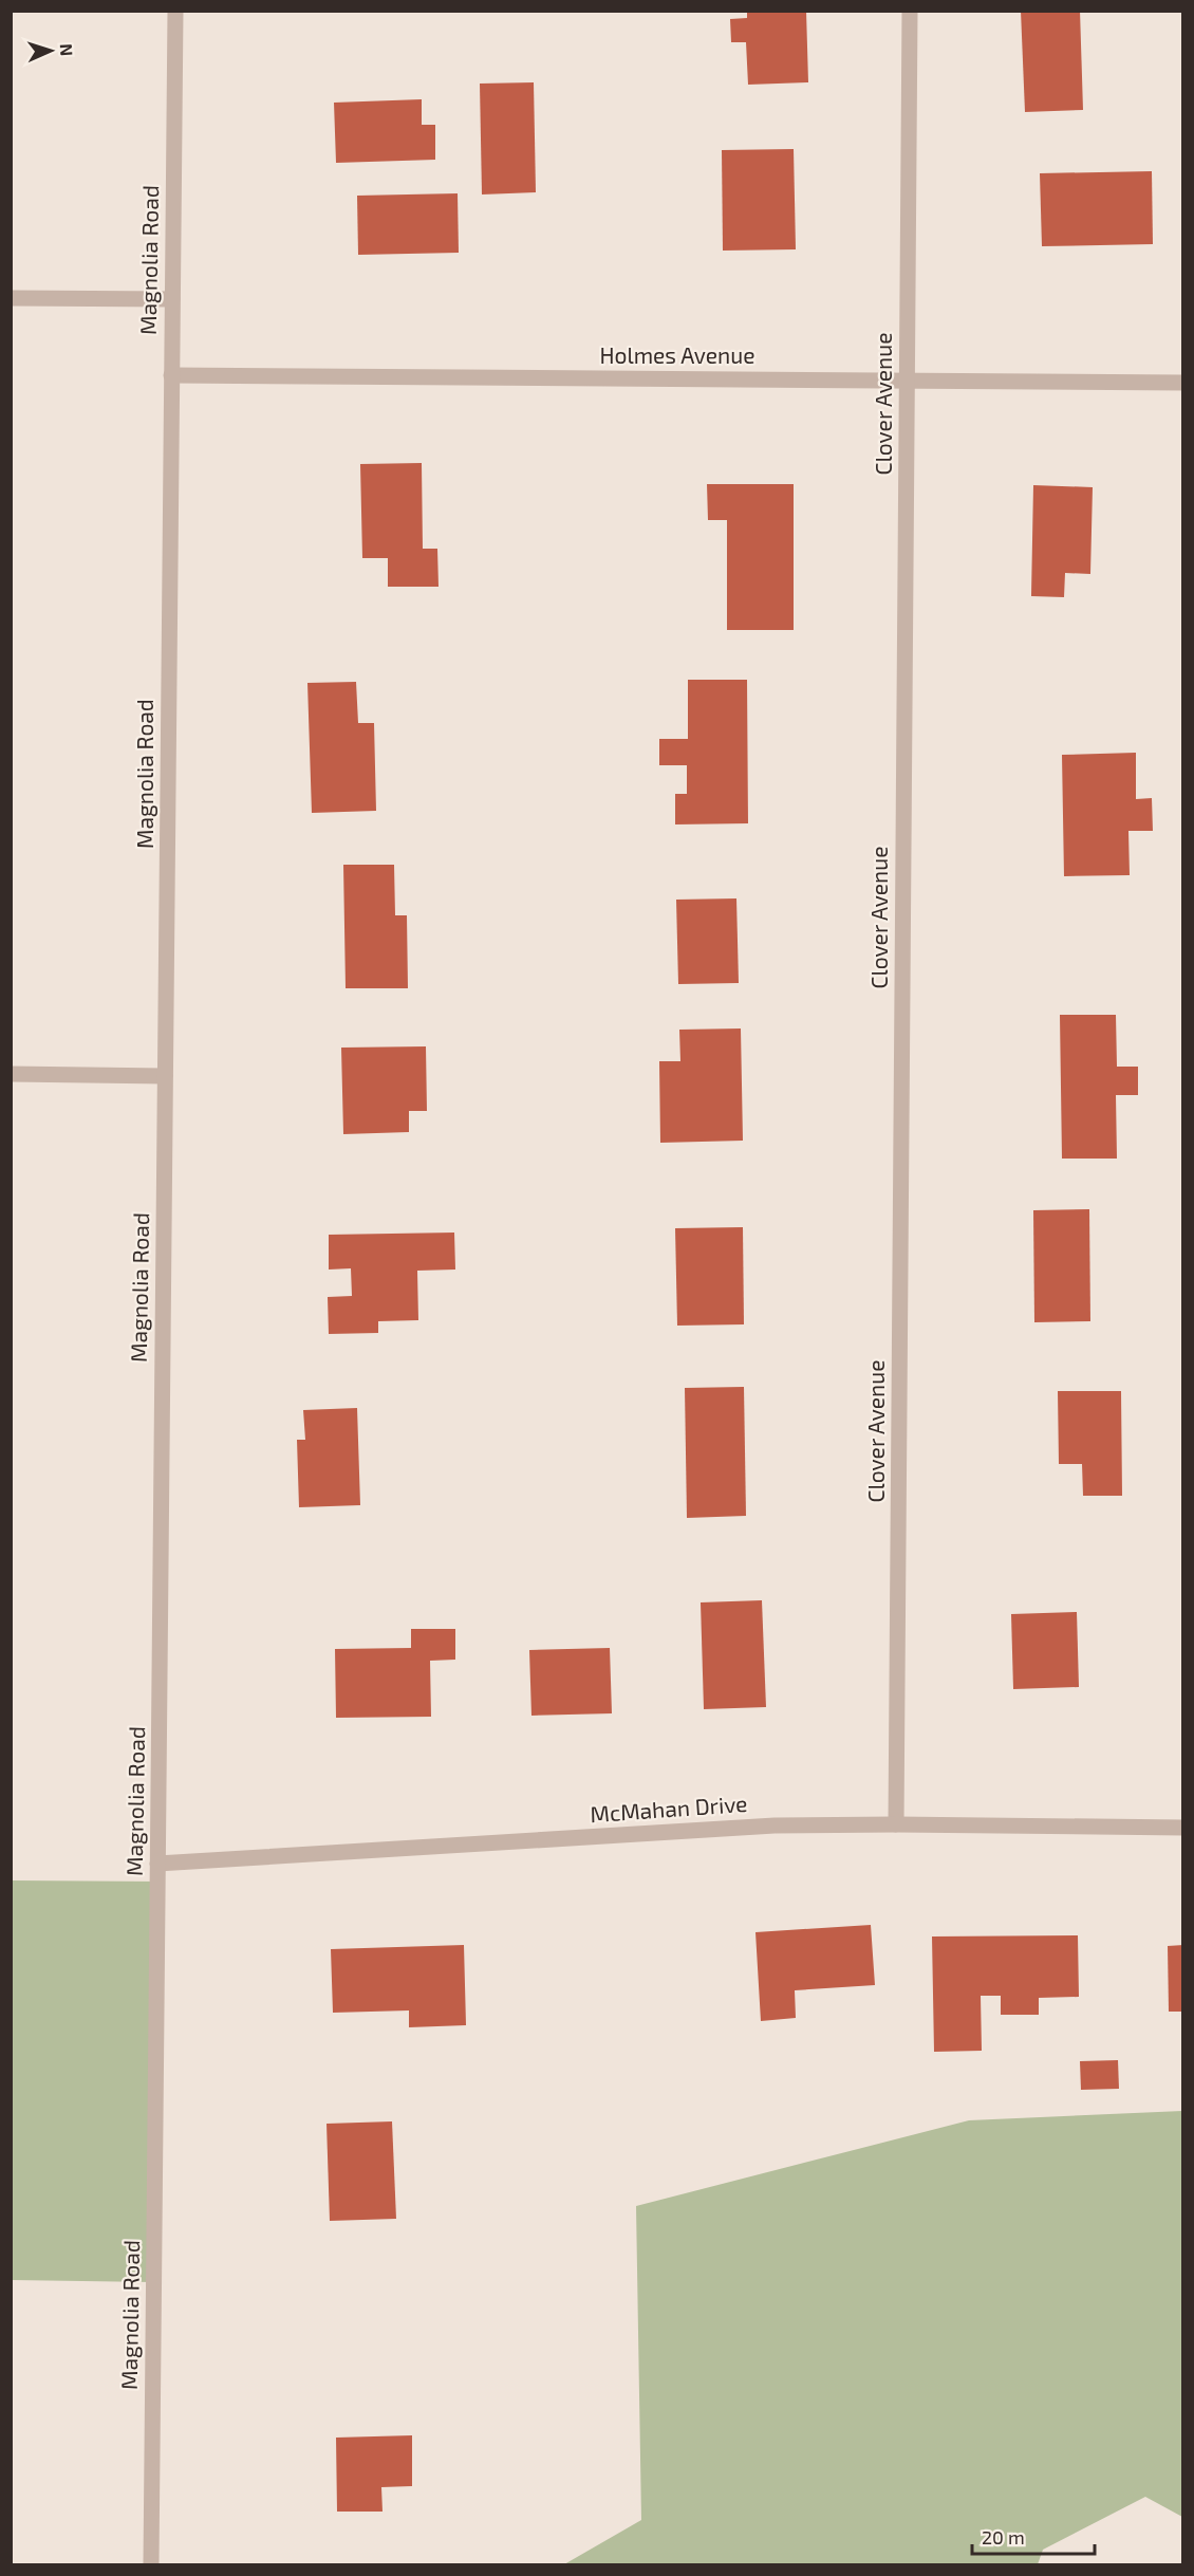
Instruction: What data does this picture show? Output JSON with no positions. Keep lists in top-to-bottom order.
{
  "streets": {
    "street": [
      "Magnolia Road",
      "Holmes Avenue",
      "Clover Avenue",
      "McMahan Drive"
    ]
  },
  "crossings": [
    ["Magnolia Road", "Holmes Avenue"],
    ["Magnolia Road", "McMahan Drive"],
    ["Holmes Avenue", "Clover Avenue"],
    ["Clover Avenue", "McMahan Drive"]
  ],
  "scale_bar": "20 m",
  "north": "right"
}
